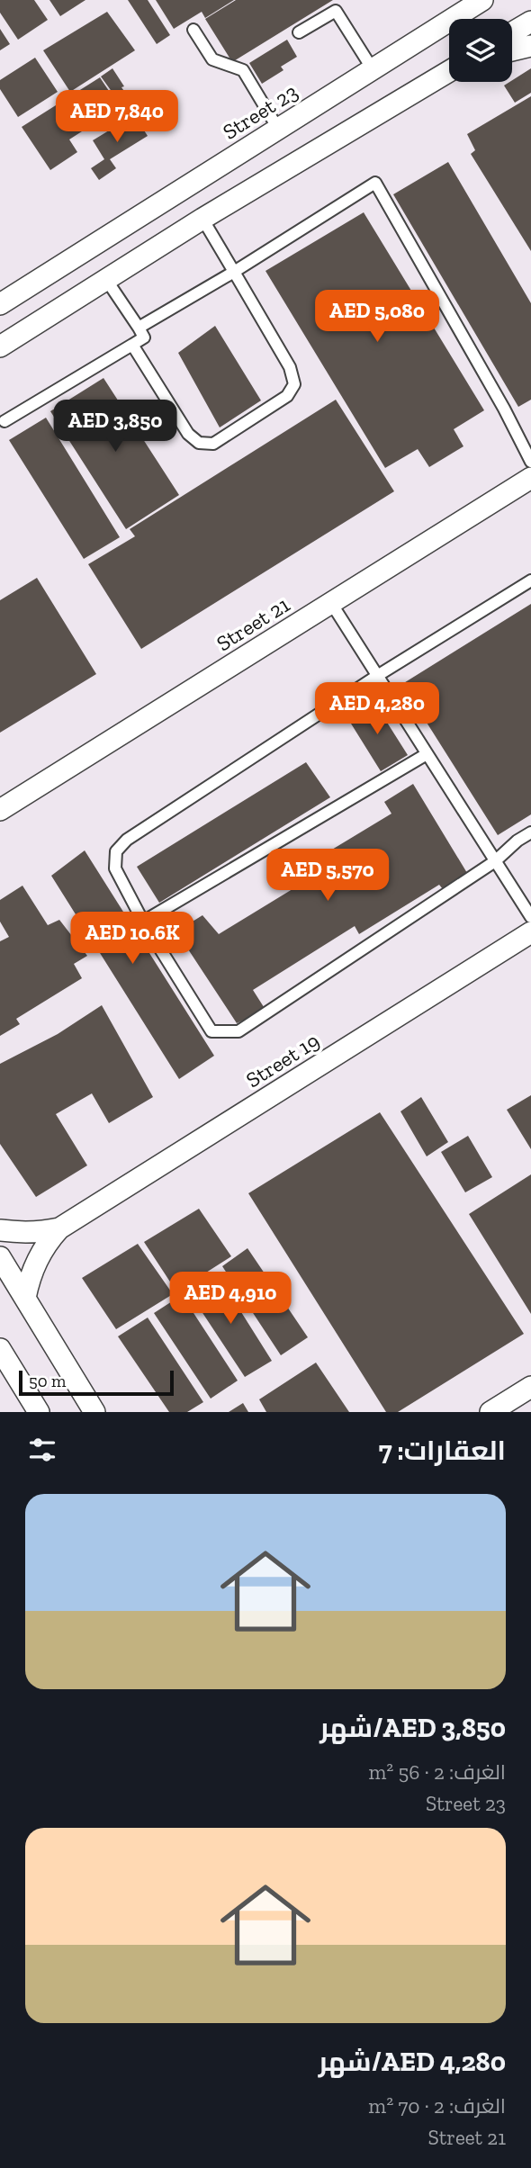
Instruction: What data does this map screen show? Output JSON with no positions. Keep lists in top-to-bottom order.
{
  "streets": {
    "street": ["Street 23", "Street 21", "Street 19"]
  },
  "scale_bar": "50 m",
  "page": {
    "price": [
      "AED 7,840",
      "AED 5,080",
      "AED 3,850",
      "AED 4,280",
      "AED 5,570",
      "AED 10.6K",
      "AED 4,910"
    ],
    "scale": "50 m",
    "heading": "العقارات: 7",
    "list": [
      {
        "name": "AED 3,850/شهر",
        "note": "الغرف: 2 · 56 m² · Street 23"
      },
      {
        "name": "AED 4,280/شهر",
        "note": "الغرف: 2 · 70 m² · Street 21"
      }
    ]
  }
}
